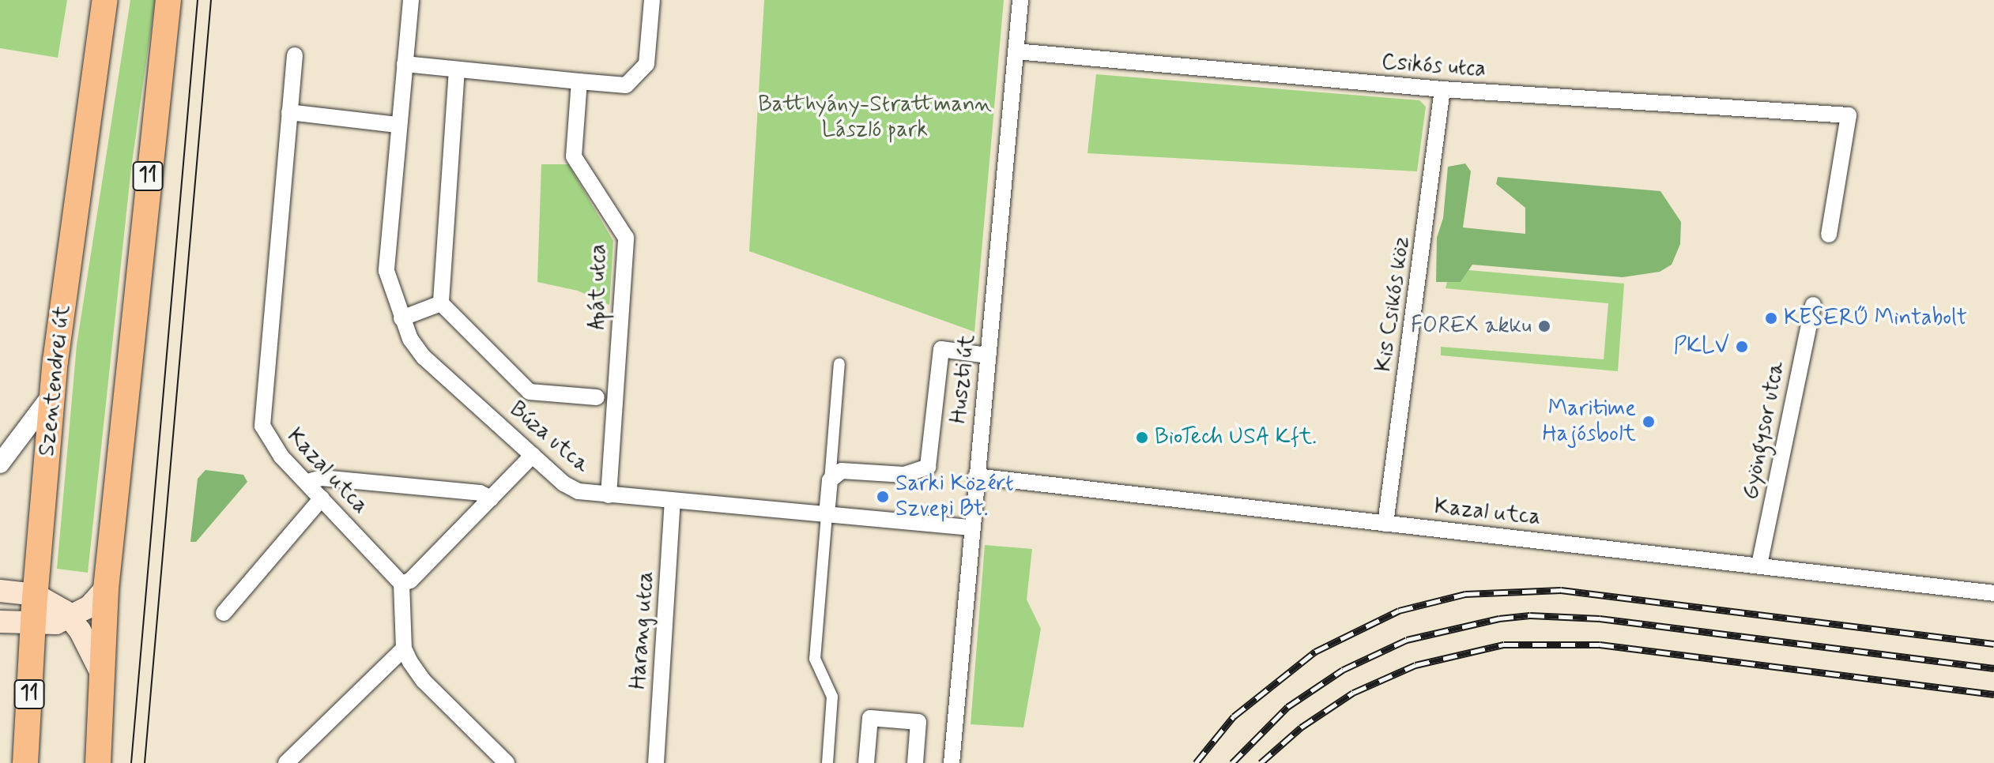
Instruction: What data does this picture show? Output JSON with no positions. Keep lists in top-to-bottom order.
{
  "streets": {
    "main road": ["11", "Szentendrei út"],
    "street": [
      "Csikós utca",
      "Apát utca",
      "Kis Csikós köz",
      "Huszti út",
      "Gyöngysor utca",
      "Búza utca",
      "Kazal utca",
      "Harang utca"
    ]
  },
  "crossings": [
    ["Csikós utca", "Kis Csikós köz"],
    ["Csikós utca", "Huszti út"],
    ["Apát utca", "Búza utca"],
    ["Kis Csikós köz", "Kazal utca"],
    ["Huszti út", "Búza utca"],
    ["Huszti út", "Kazal utca"],
    ["Gyöngysor utca", "Kazal utca"],
    ["Búza utca", "Harang utca"]
  ],
  "parks": ["Batthyány-Strattmann László park"],
  "places": [
    "KESERŰ Mintabolt",
    "FOREX akku",
    "PKLV",
    "Maritime Hajósbolt",
    "BioTech USA Kft.",
    "Sarki Közért Szvepi Bt."
  ]
}
